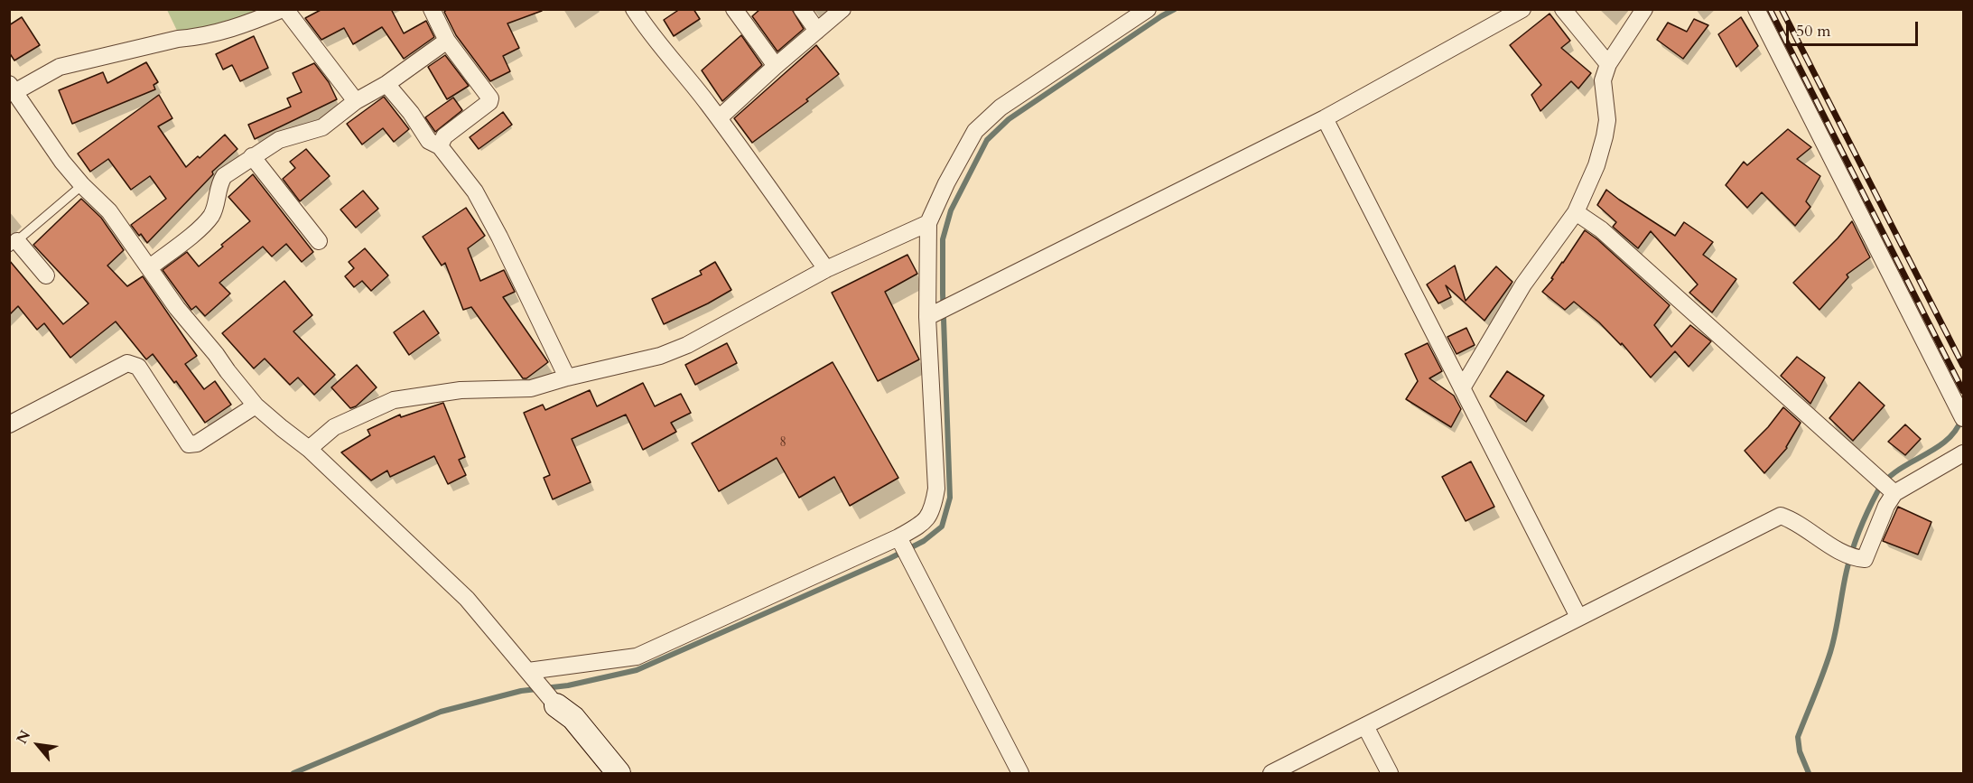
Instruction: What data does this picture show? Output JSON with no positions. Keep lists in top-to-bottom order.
{
  "house_numbers": ["8"],
  "scale_bar": "50 m",
  "north": "top left"
}
